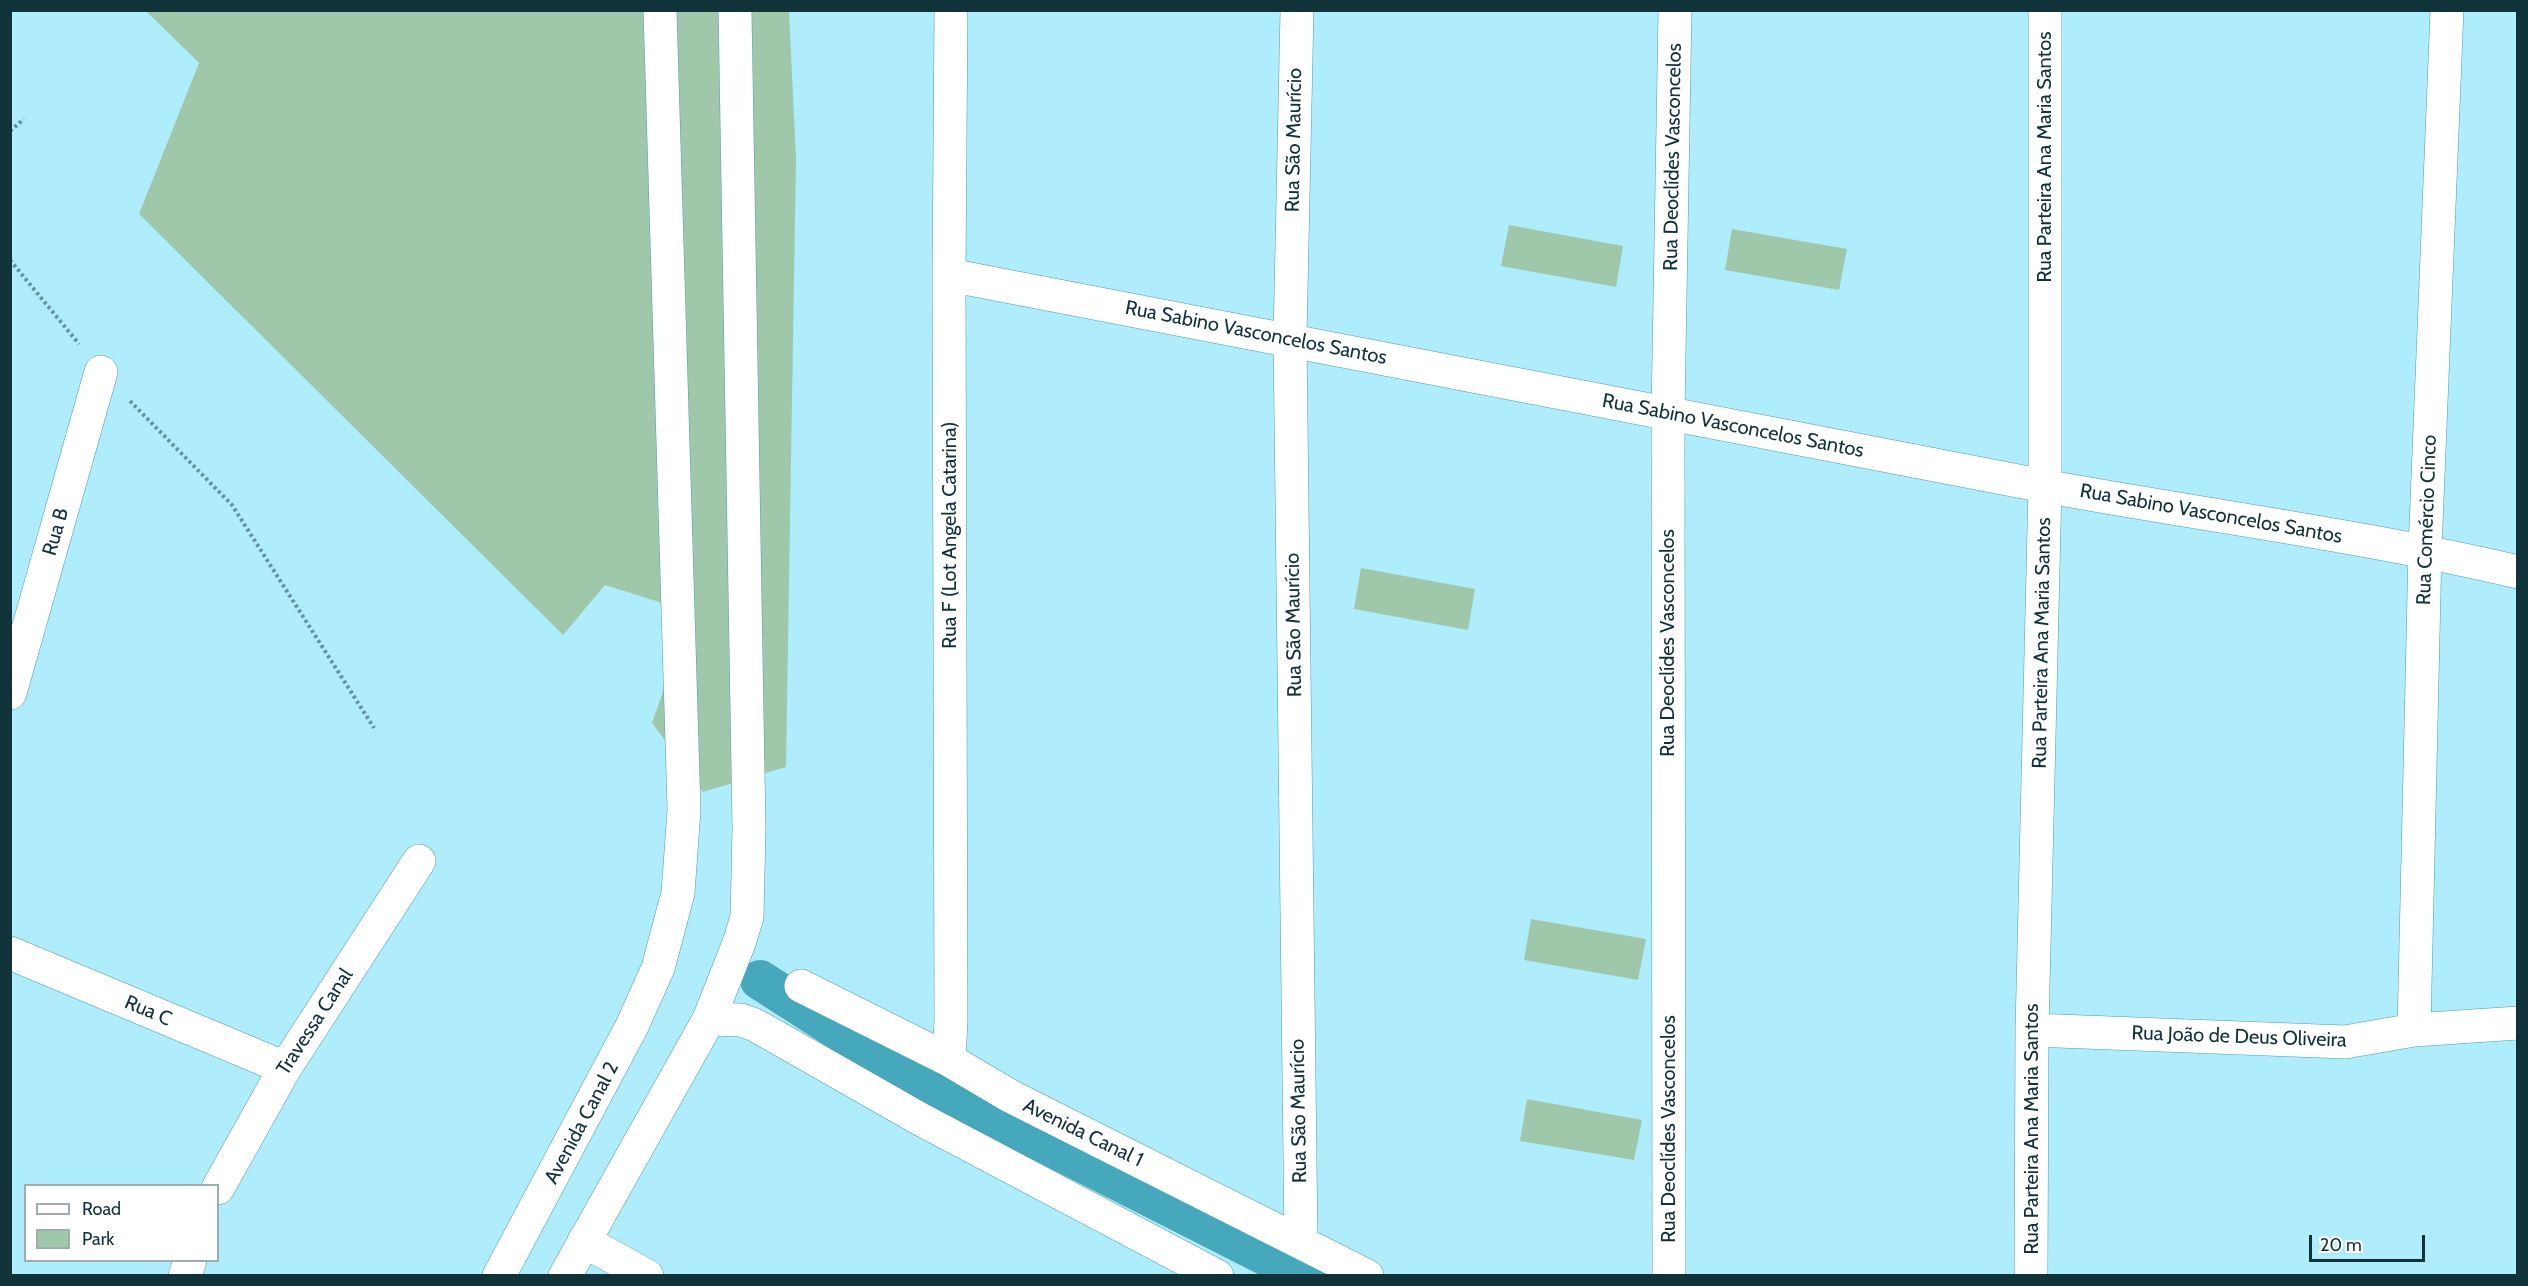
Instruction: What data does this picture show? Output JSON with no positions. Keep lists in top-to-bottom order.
{
  "streets": {
    "street": [
      "Rua São Maurício",
      "Rua Deoclídes Vasconcelos",
      "Rua Parteira Ana Maria Santos",
      "Rua Sabino Vasconcelos Santos",
      "Rua Comércio Cinco",
      "Rua B",
      "Rua F (Lot Angela Catarina)",
      "Rua C",
      "Travessa Canal",
      "Rua João de Deus Oliveira",
      "Avenida Canal 2",
      "Avenida Canal 1"
    ]
  },
  "crossings": [
    ["Rua São Maurício", "Rua Sabino Vasconcelos Santos"],
    ["Rua São Maurício", "Avenida Canal 1"],
    ["Rua Deoclídes Vasconcelos", "Rua Sabino Vasconcelos Santos"],
    ["Rua Parteira Ana Maria Santos", "Rua Sabino Vasconcelos Santos"],
    ["Rua Parteira Ana Maria Santos", "Rua João de Deus Oliveira"],
    ["Rua Sabino Vasconcelos Santos", "Rua Comércio Cinco"],
    ["Rua Sabino Vasconcelos Santos", "Rua F (Lot Angela Catarina)"],
    ["Rua Comércio Cinco", "Rua João de Deus Oliveira"],
    ["Rua F (Lot Angela Catarina)", "Avenida Canal 1"],
    ["Rua C", "Travessa Canal"]
  ],
  "legend": ["Road", "Park"],
  "scale_bar": "20 m"
}
